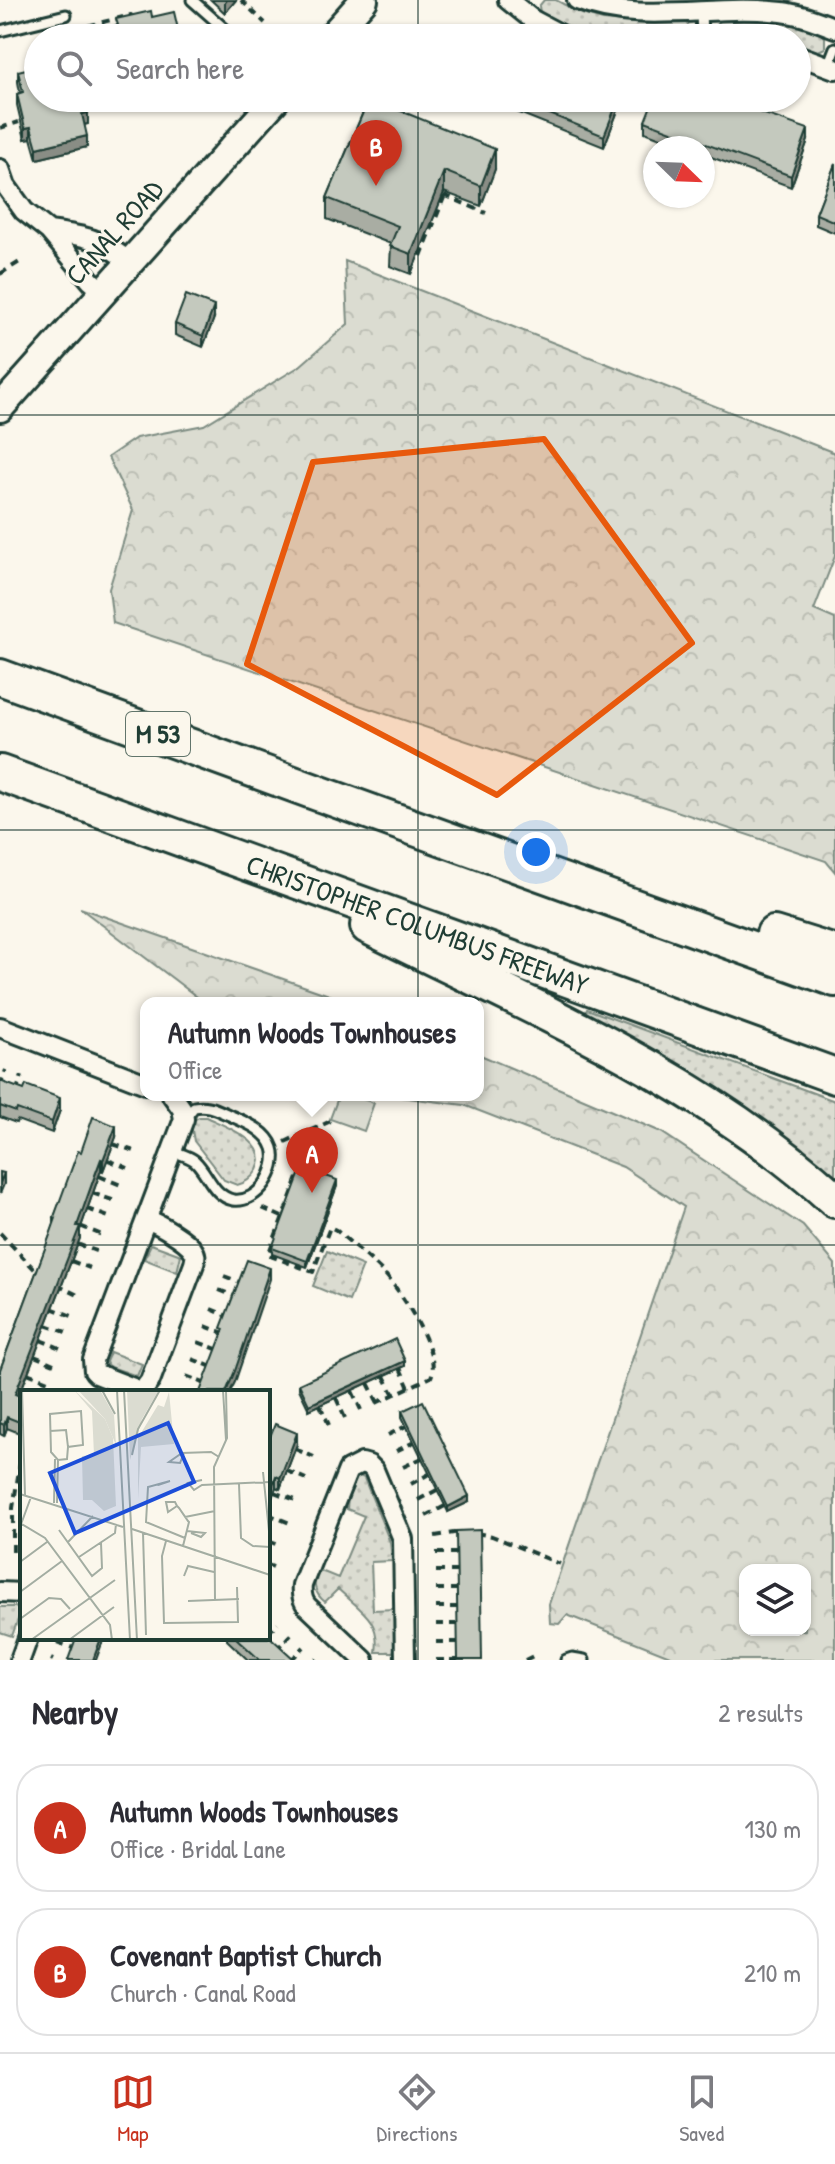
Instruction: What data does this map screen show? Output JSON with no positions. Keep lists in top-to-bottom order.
{
  "streets": {
    "highway": ["M 53", "CHRISTOPHER COLUMBUS FREEWAY"],
    "street": ["CANAL ROAD"]
  },
  "north": "bottom right",
  "page": {
    "search": "Search here",
    "pins": ["B", "A"],
    "popup": ["Autumn Woods Townhouses", "Office"],
    "heading": ["Nearby", "2 results"],
    "list": [
      {
        "mark": "A",
        "name": "Autumn Woods Townhouses",
        "note": "Office · Bridal Lane",
        "value": "130 m"
      },
      {
        "mark": "B",
        "name": "Covenant Baptist Church",
        "note": "Church · Canal Road",
        "value": "210 m"
      }
    ],
    "nav": ["Map", "Directions", "Saved"]
  }
}
